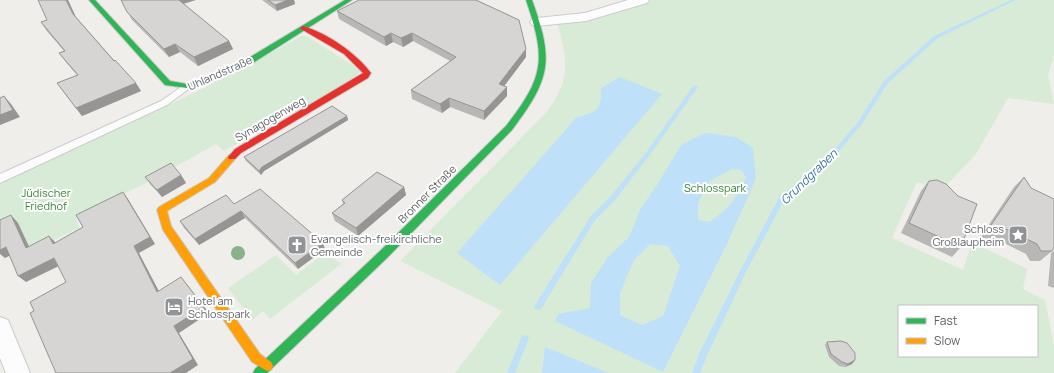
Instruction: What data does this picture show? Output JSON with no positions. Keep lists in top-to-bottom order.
{
  "streets": {
    "street": ["Uhlandstraße", "Synagogenweg", "Bronner Straße"]
  },
  "crossings": [
    ["Uhlandstraße", "Synagogenweg"],
    ["Synagogenweg", "Bronner Straße"]
  ],
  "water": ["Grundgraben"],
  "parks": ["Schlosspark", "Jüdischer Friedhof"],
  "places": {
    "place": ["Schloss Großlaupheim"],
    "church": ["Evangelisch-freikirchliche Gemeinde"],
    "hotel": ["Hotel am Schlosspark"]
  },
  "legend": ["Fast", "Slow"]
}
